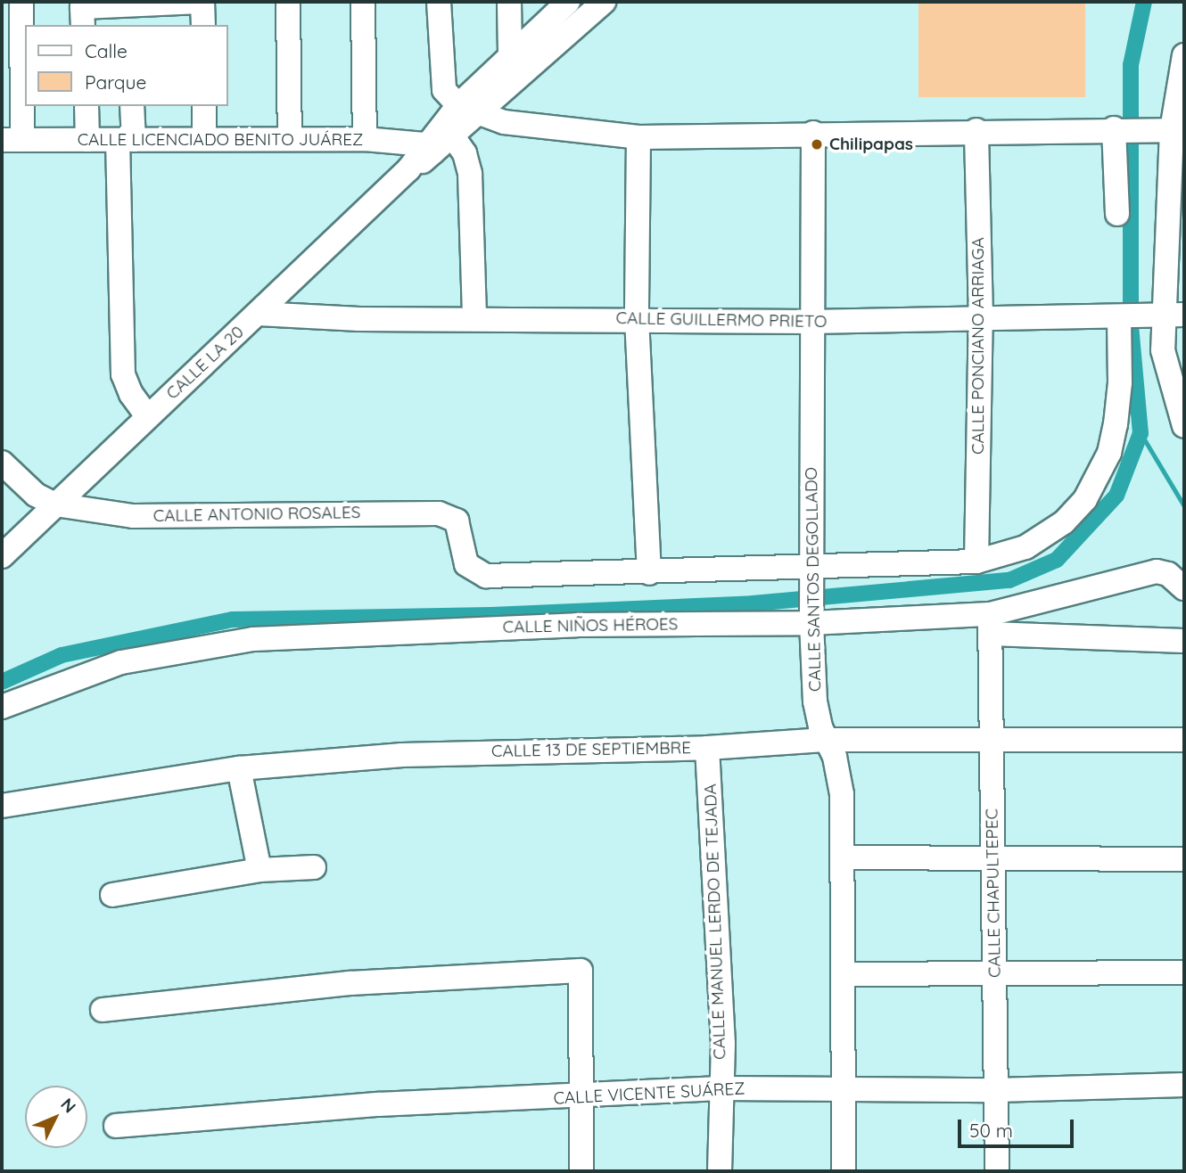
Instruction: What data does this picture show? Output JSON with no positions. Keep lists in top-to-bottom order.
{
  "streets": {
    "street": [
      "CALLE LICENCIADO BENITO JUÁREZ",
      "CALLE GUILLERMO PRIETO",
      "CALLE PONCIANO ARRIAGA",
      "CALLE LA 20",
      "CALLE ANTONIO ROSALES",
      "CALLE SANTOS DEGOLLADO",
      "CALLE NIÑOS HÉROES",
      "CALLE 13 DE SEPTIEMBRE",
      "CALLE CHAPULTEPEC",
      "CALLE MANUEL LERDO DE TEJADA",
      "CALLE VICENTE SUÁREZ"
    ]
  },
  "crossings": [
    ["CALLE LICENCIADO BENITO JUÁREZ", "CALLE LA 20"],
    ["CALLE GUILLERMO PRIETO", "CALLE PONCIANO ARRIAGA"],
    ["CALLE GUILLERMO PRIETO", "CALLE LA 20"],
    ["CALLE GUILLERMO PRIETO", "CALLE SANTOS DEGOLLADO"],
    ["CALLE LA 20", "CALLE ANTONIO ROSALES"],
    ["CALLE SANTOS DEGOLLADO", "CALLE NIÑOS HÉROES"],
    ["CALLE SANTOS DEGOLLADO", "CALLE 13 DE SEPTIEMBRE"],
    ["CALLE SANTOS DEGOLLADO", "CALLE VICENTE SUÁREZ"],
    ["CALLE NIÑOS HÉROES", "CALLE CHAPULTEPEC"],
    ["CALLE 13 DE SEPTIEMBRE", "CALLE CHAPULTEPEC"],
    ["CALLE 13 DE SEPTIEMBRE", "CALLE MANUEL LERDO DE TEJADA"],
    ["CALLE CHAPULTEPEC", "CALLE VICENTE SUÁREZ"],
    ["CALLE MANUEL LERDO DE TEJADA", "CALLE VICENTE SUÁREZ"]
  ],
  "places": ["Chilipapas"],
  "legend": ["Calle", "Parque"],
  "scale_bar": "50 m",
  "north": "top right"
}
